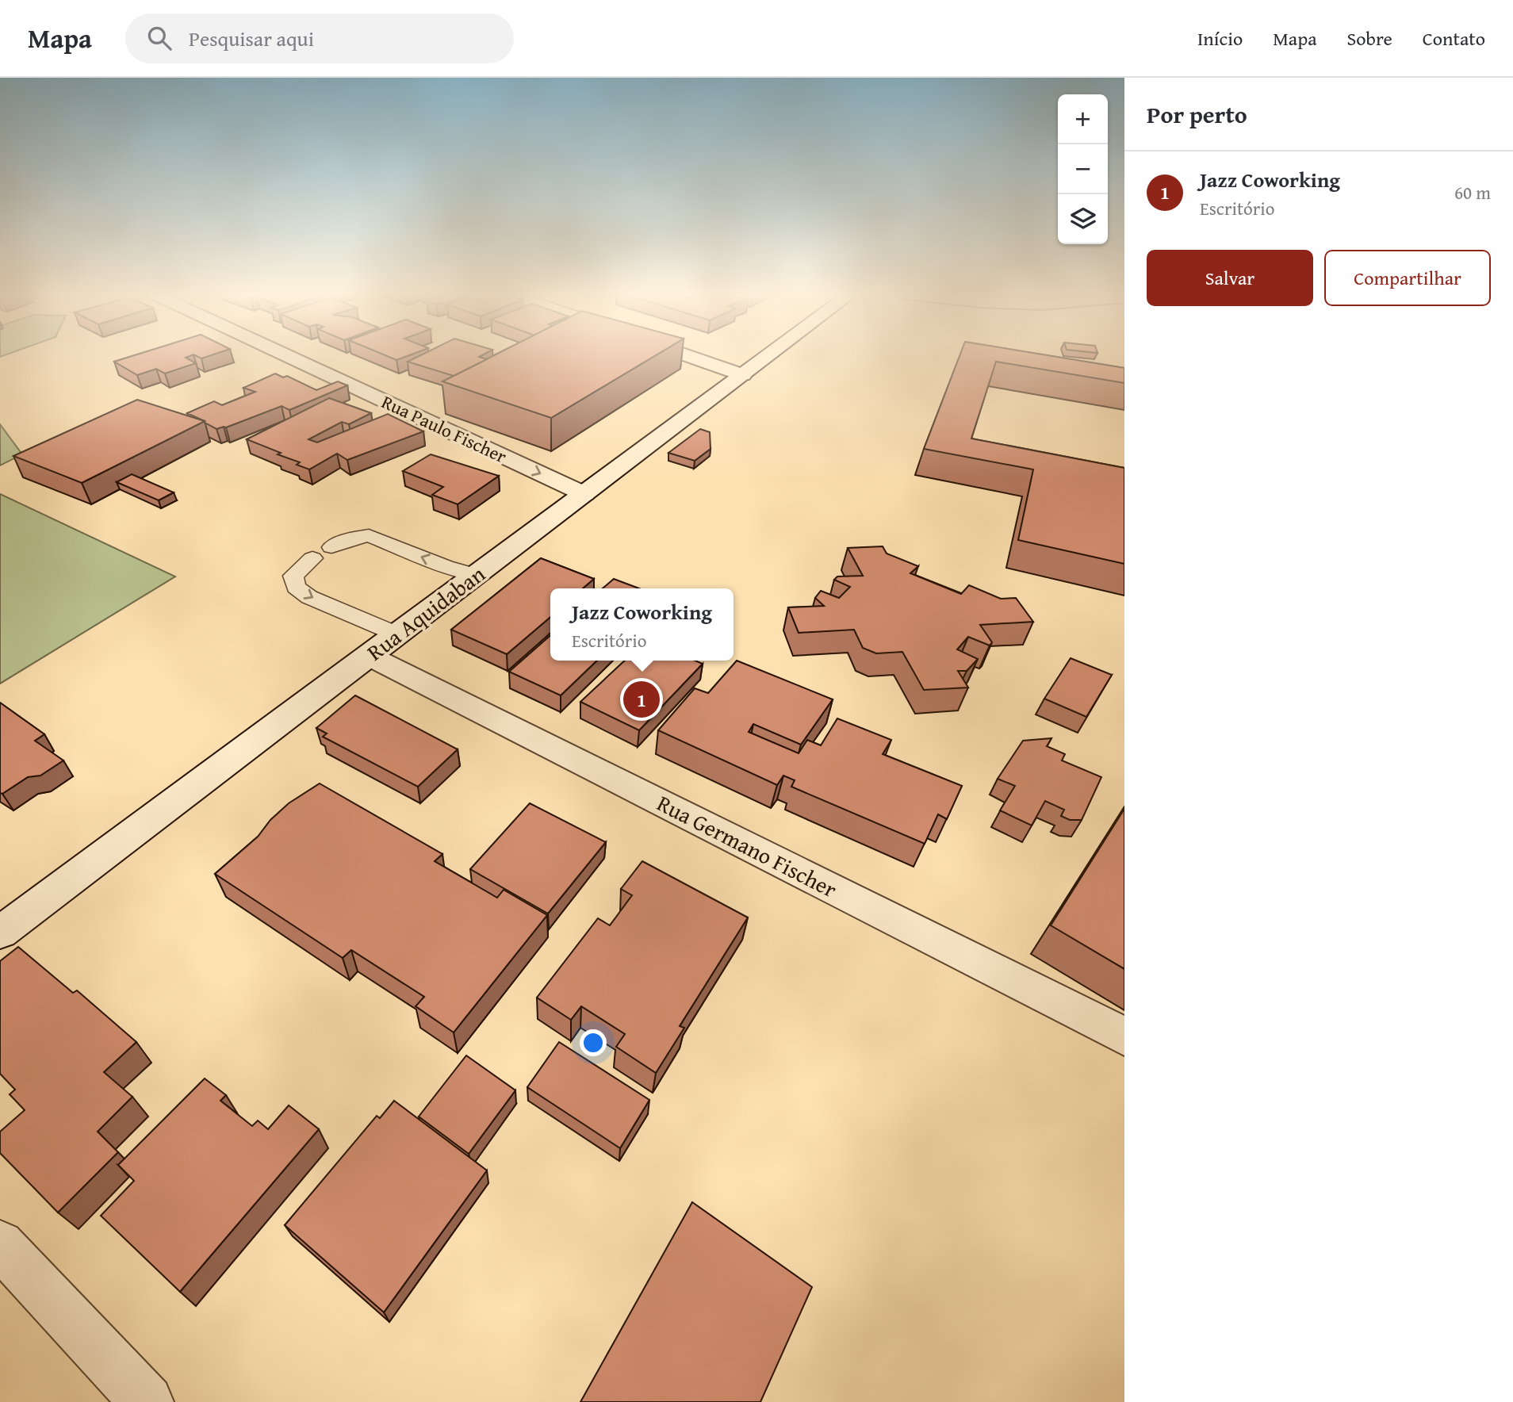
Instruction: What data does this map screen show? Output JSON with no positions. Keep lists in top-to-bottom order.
{
  "streets": {
    "street": ["Rua Paulo Fischer", "Rua Aquidaban", "Rua Germano Fischer"]
  },
  "crossings": [
    ["Rua Paulo Fischer", "Rua Aquidaban"],
    ["Rua Aquidaban", "Rua Germano Fischer"]
  ],
  "one_way": ["Rua Paulo Fischer"],
  "page": {
    "header": "Mapa",
    "search": "Pesquisar aqui",
    "nav": [
      "Início",
      "Mapa",
      "Sobre",
      "Contato"
    ],
    "heading": "Por perto",
    "map_buttons": ["+", "−"],
    "list": [
      {
        "mark": "1",
        "name": "Jazz Coworking",
        "note": "Escritório",
        "value": "60 m"
      }
    ],
    "buttons": ["Salvar", "Compartilhar"],
    "popup": ["Jazz Coworking", "Escritório"],
    "pins": "1"
  }
}
